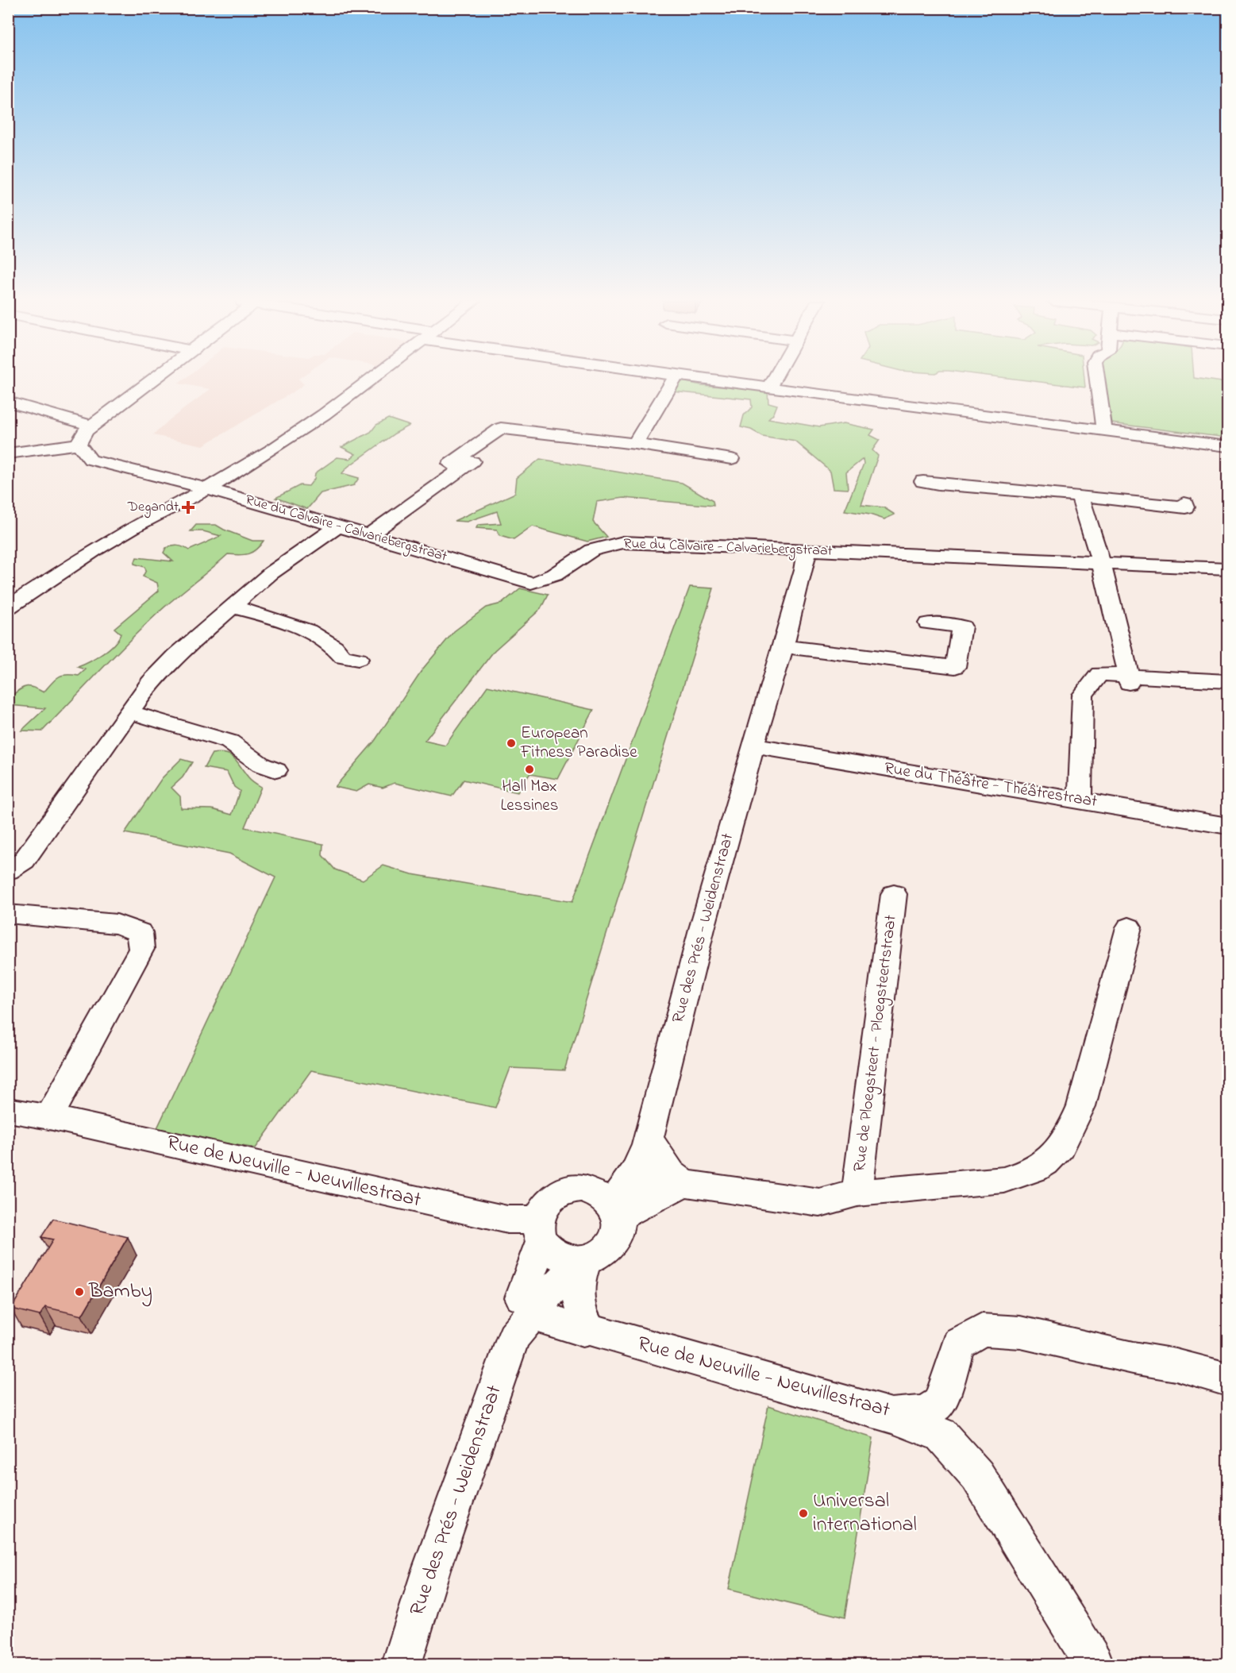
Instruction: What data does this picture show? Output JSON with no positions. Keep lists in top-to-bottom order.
{
  "streets": {
    "street": [
      "Rue du Calvaire - Calvariebergstraat",
      "Rue du Théâtre - Théâtrestraat",
      "Rue des Prés - Weidenstraat",
      "Rue de Ploegsteert - Ploegsteertstraat",
      "Rue de Neuville - Neuvillestraat"
    ]
  },
  "crossings": [
    ["Rue du Calvaire - Calvariebergstraat", "Rue des Prés - Weidenstraat"],
    ["Rue du Théâtre - Théâtrestraat", "Rue des Prés - Weidenstraat"],
    ["Rue des Prés - Weidenstraat", "Rue de Ploegsteert - Ploegsteertstraat"],
    ["Rue des Prés - Weidenstraat", "Rue de Neuville - Neuvillestraat"]
  ],
  "places": {
    "health": ["Degandt"],
    "other": [
      "European Fitness Paradise",
      "Hall Max Lessines",
      "Bamby",
      "Universal international"
    ]
  }
}
